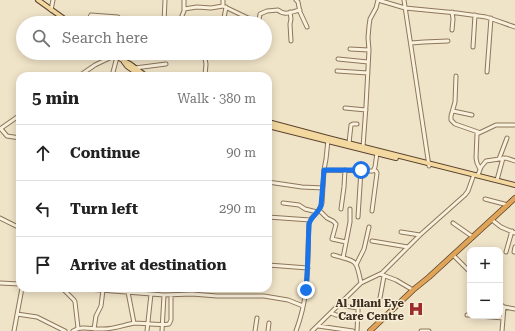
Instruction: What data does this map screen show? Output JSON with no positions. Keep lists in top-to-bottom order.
{
  "places": {
    "hospital": ["Al Jilani Eye Care Centre"]
  },
  "page": {
    "search": "Search here",
    "heading": ["5 min", "Walk · 380 m"],
    "list": [
      ["Continue", "90 m"],
      ["Turn left", "290 m"],
      "Arrive at destination"
    ],
    "map_buttons": ["+", "−"]
  }
}
